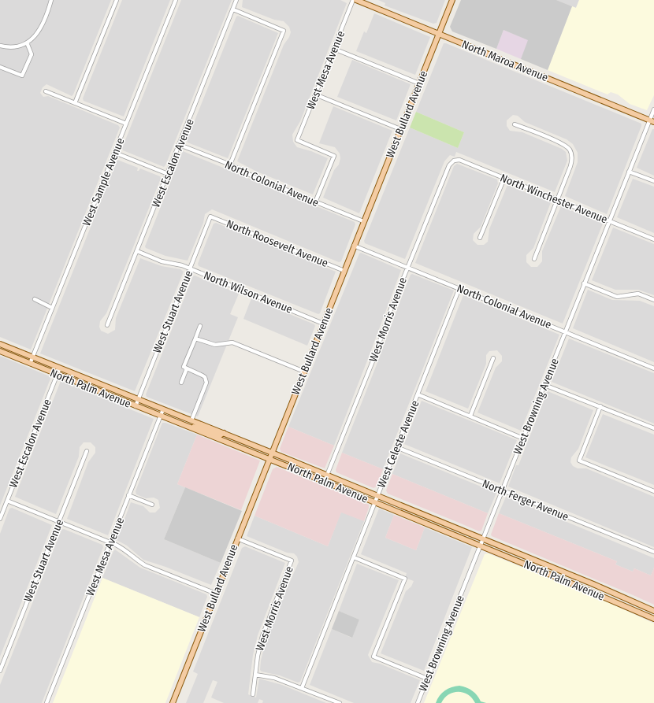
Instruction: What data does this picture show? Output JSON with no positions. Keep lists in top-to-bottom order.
{
  "streets": {
    "main road": ["North Maroa Avenue", "West Bullard Avenue", "North Palm Avenue"],
    "street": [
      "West Mesa Avenue",
      "West Escalon Avenue",
      "West Sample Avenue",
      "North Colonial Avenue",
      "North Winchester Avenue",
      "North Roosevelt Avenue",
      "North Wilson Avenue",
      "West Stuart Avenue",
      "West Morris Avenue",
      "West Browning Avenue",
      "West Celeste Avenue",
      "North Ferger Avenue"
    ]
  },
  "crossings": [
    ["North Maroa Avenue", "West Bullard Avenue"],
    ["North Maroa Avenue", "West Browning Avenue"],
    ["West Mesa Avenue", "North Colonial Avenue"],
    ["West Mesa Avenue", "North Palm Avenue"],
    ["West Bullard Avenue", "North Colonial Avenue"],
    ["West Bullard Avenue", "North Roosevelt Avenue"],
    ["West Bullard Avenue", "North Wilson Avenue"],
    ["West Bullard Avenue", "West Morris Avenue"],
    ["West Bullard Avenue", "North Palm Avenue"],
    ["West Escalon Avenue", "North Colonial Avenue"],
    ["West Escalon Avenue", "North Wilson Avenue"],
    ["West Escalon Avenue", "North Palm Avenue"],
    ["West Sample Avenue", "North Palm Avenue"],
    ["North Colonial Avenue", "West Morris Avenue"],
    ["North Colonial Avenue", "West Browning Avenue"],
    ["North Colonial Avenue", "West Celeste Avenue"],
    ["North Winchester Avenue", "West Morris Avenue"],
    ["North Winchester Avenue", "West Browning Avenue"],
    ["North Roosevelt Avenue", "West Stuart Avenue"],
    ["North Wilson Avenue", "West Stuart Avenue"],
    ["West Stuart Avenue", "North Palm Avenue"],
    ["West Morris Avenue", "North Palm Avenue"],
    ["North Palm Avenue", "West Browning Avenue"],
    ["North Palm Avenue", "West Celeste Avenue"],
    ["West Browning Avenue", "North Ferger Avenue"],
    ["West Celeste Avenue", "North Ferger Avenue"]
  ]
}
